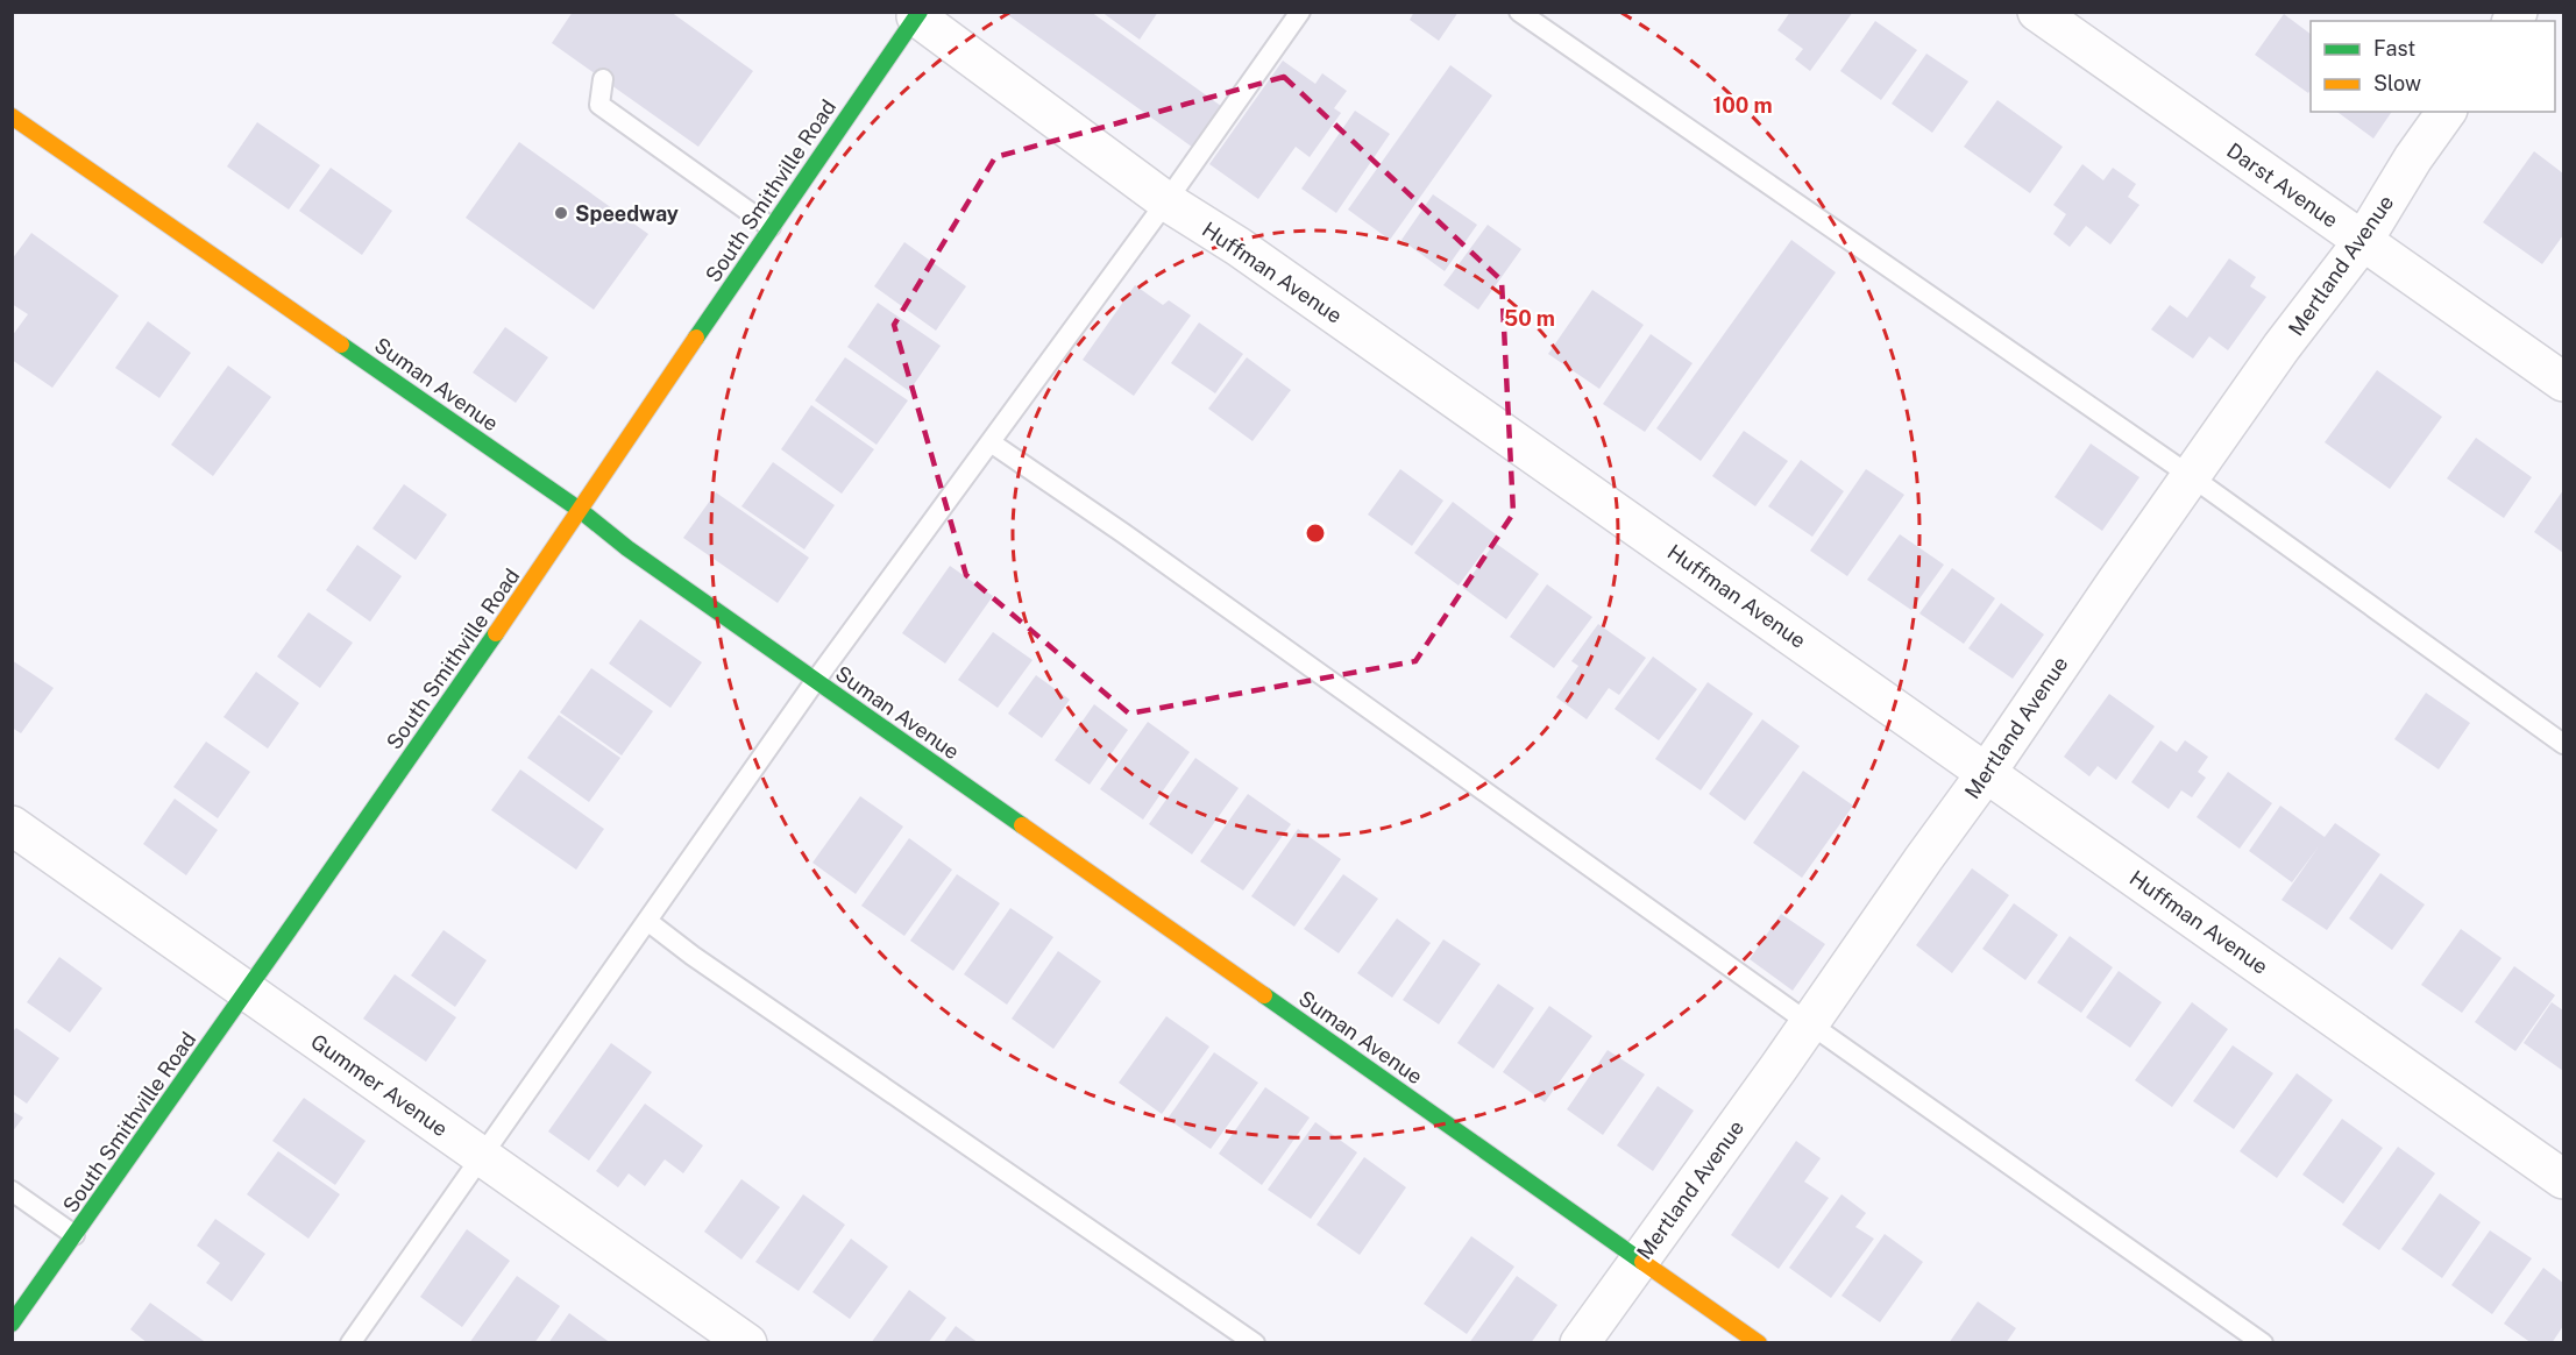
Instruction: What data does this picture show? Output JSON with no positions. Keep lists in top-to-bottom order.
{
  "streets": {
    "street": [
      "Darst Avenue",
      "South Smithville Road",
      "Mertland Avenue",
      "Huffman Avenue",
      "Suman Avenue",
      "Gummer Avenue"
    ]
  },
  "crossings": [
    ["Darst Avenue", "Mertland Avenue"],
    ["South Smithville Road", "Huffman Avenue"],
    ["South Smithville Road", "Suman Avenue"],
    ["South Smithville Road", "Gummer Avenue"],
    ["Mertland Avenue", "Huffman Avenue"],
    ["Mertland Avenue", "Suman Avenue"]
  ],
  "places": ["Speedway"],
  "legend": ["Fast", "Slow"],
  "rings": ["100 m", "50 m"]
}
